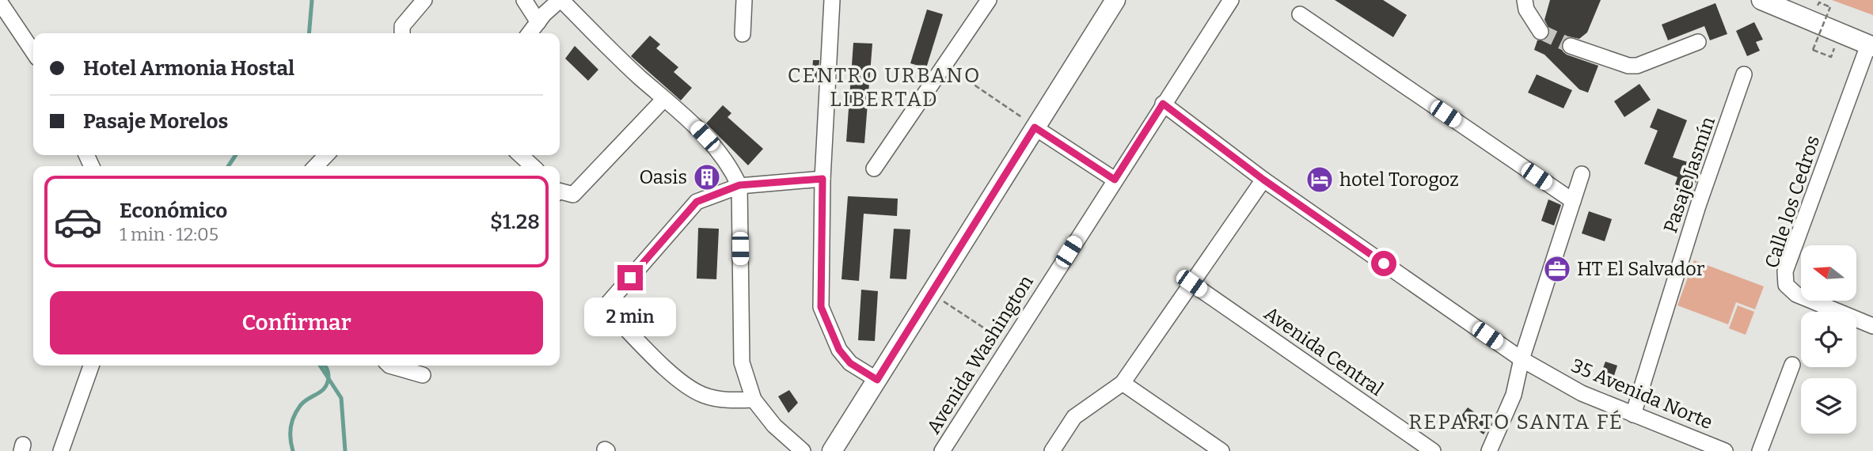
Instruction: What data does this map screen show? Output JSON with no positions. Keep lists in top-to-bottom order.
{
  "streets": {
    "street": [
      "Pasaje Jasmín",
      "Calle los Cedros",
      "Avenida Central",
      "Avenida Washington",
      "35 Avenida Norte"
    ]
  },
  "crossings": [
    ["Pasaje Jasmín", "35 Avenida Norte"],
    ["Avenida Washington", "35 Avenida Norte"]
  ],
  "districts": ["CENTRO URBANO LIBERTAD", "REPARTO SANTA FÉ"],
  "places": {
    "building": ["Oasis"],
    "hotel": ["hotel Torogoz"],
    "office": ["HT El Salvador"]
  },
  "north": "left",
  "page": {
    "banner": ["Hotel Armonia Hostal", "Pasaje Morelos"],
    "list": [
      {
        "name": "Económico",
        "note": "1 min · 12:05",
        "value": "$1.28"
      }
    ],
    "buttons": "Confirmar",
    "bubble": "2 min"
  }
}
